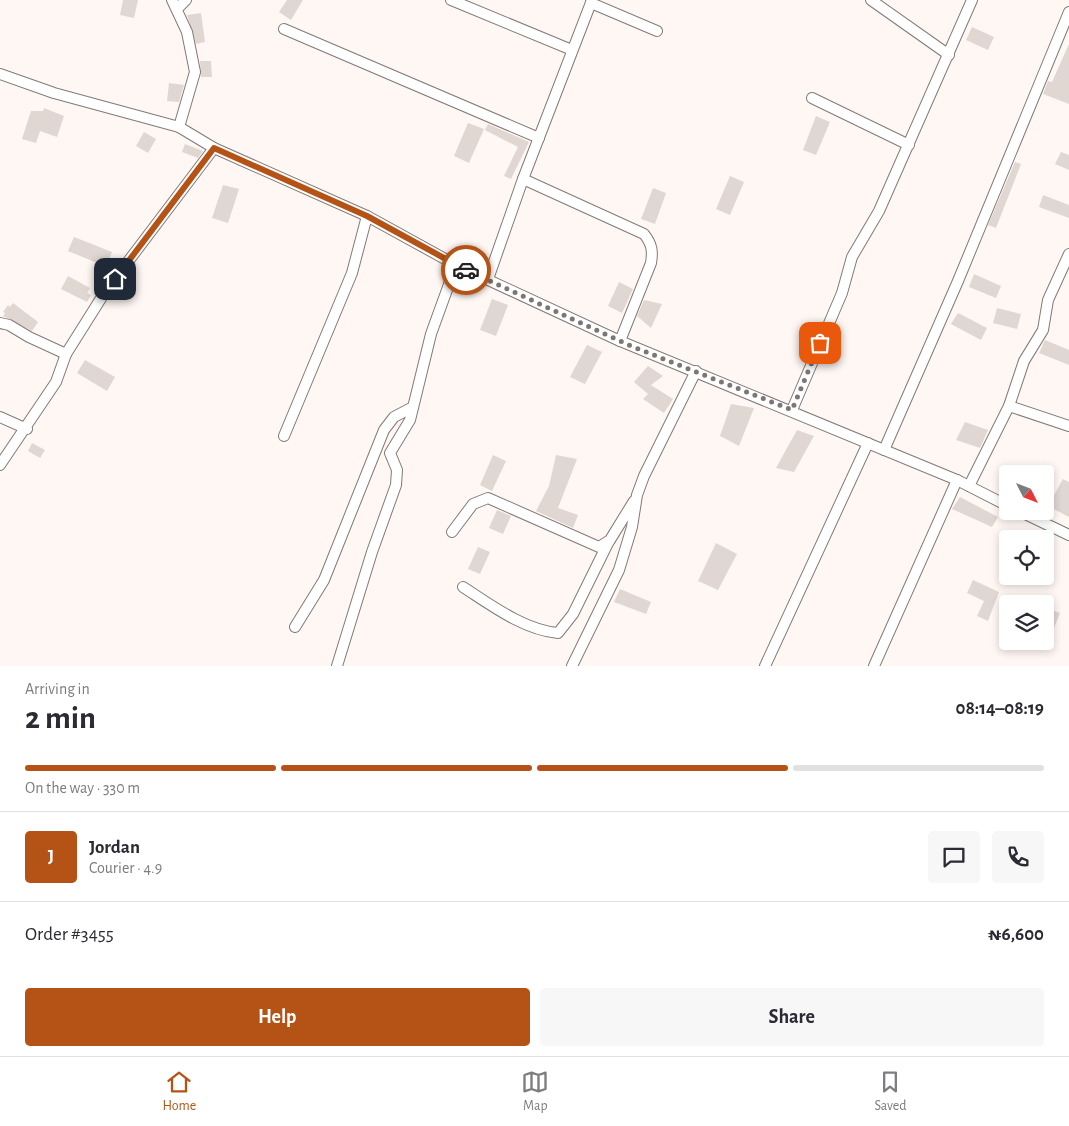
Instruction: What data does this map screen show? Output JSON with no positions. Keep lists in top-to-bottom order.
{
  "north": "bottom right",
  "page": {
    "heading": ["2 min", "Arriving in", "08:14–08:19"],
    "panel": [
      "Jordan",
      "Courier · 4.9",
      "Order #3455",
      "₦6,600"
    ],
    "bar": "On the way · 330 m",
    "round": "J",
    "buttons": ["Help", "Share"],
    "tabs": ["Home", "Map", "Saved"]
  }
}
